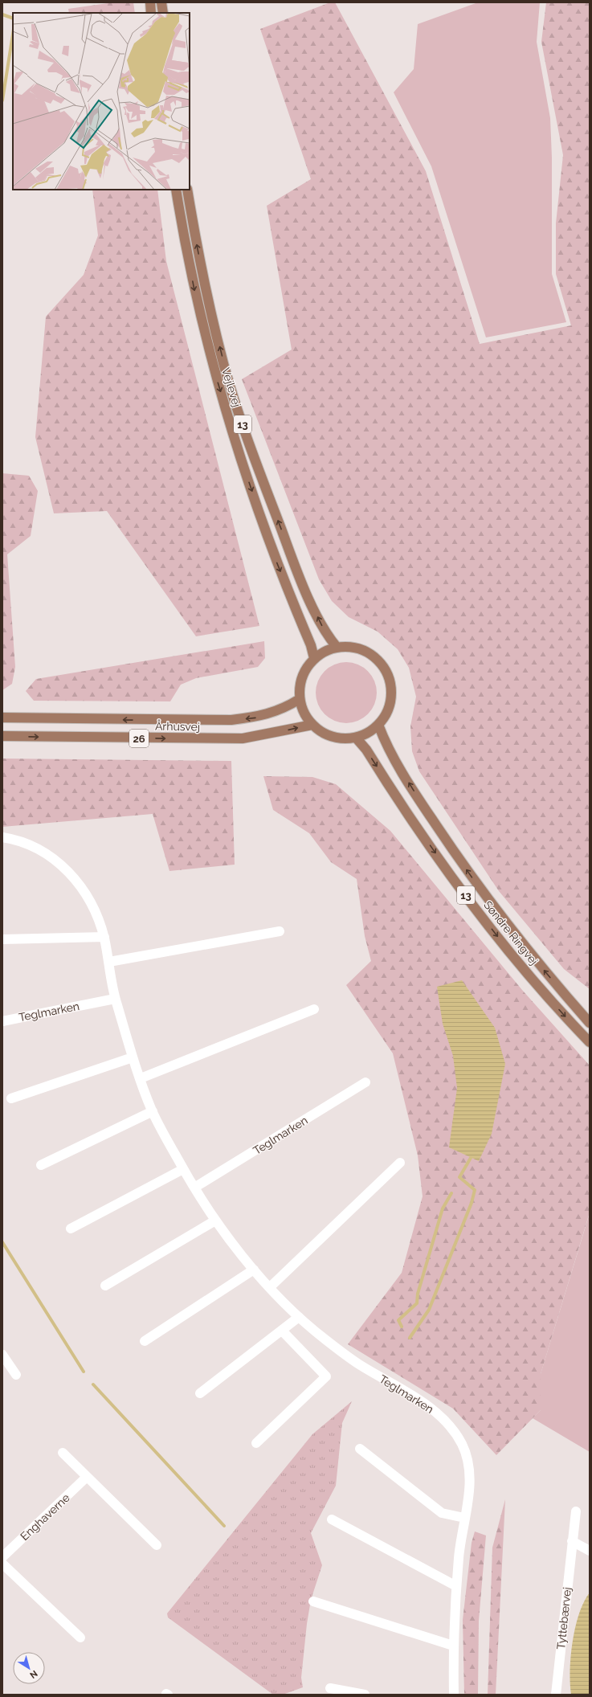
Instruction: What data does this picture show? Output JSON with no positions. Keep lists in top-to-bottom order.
{
  "streets": {
    "main road": [
      "Vejlevej",
      "13",
      "Århusvej",
      "26",
      "Søndre Ringvej"
    ],
    "street": ["Teglmarken", "Enghaverne", "Tyttebærvej"]
  },
  "crossings": [
    ["Vejlevej", "Århusvej"],
    ["Vejlevej", "Søndre Ringvej"],
    ["Århusvej", "Søndre Ringvej"]
  ],
  "north": "bottom right"
}
